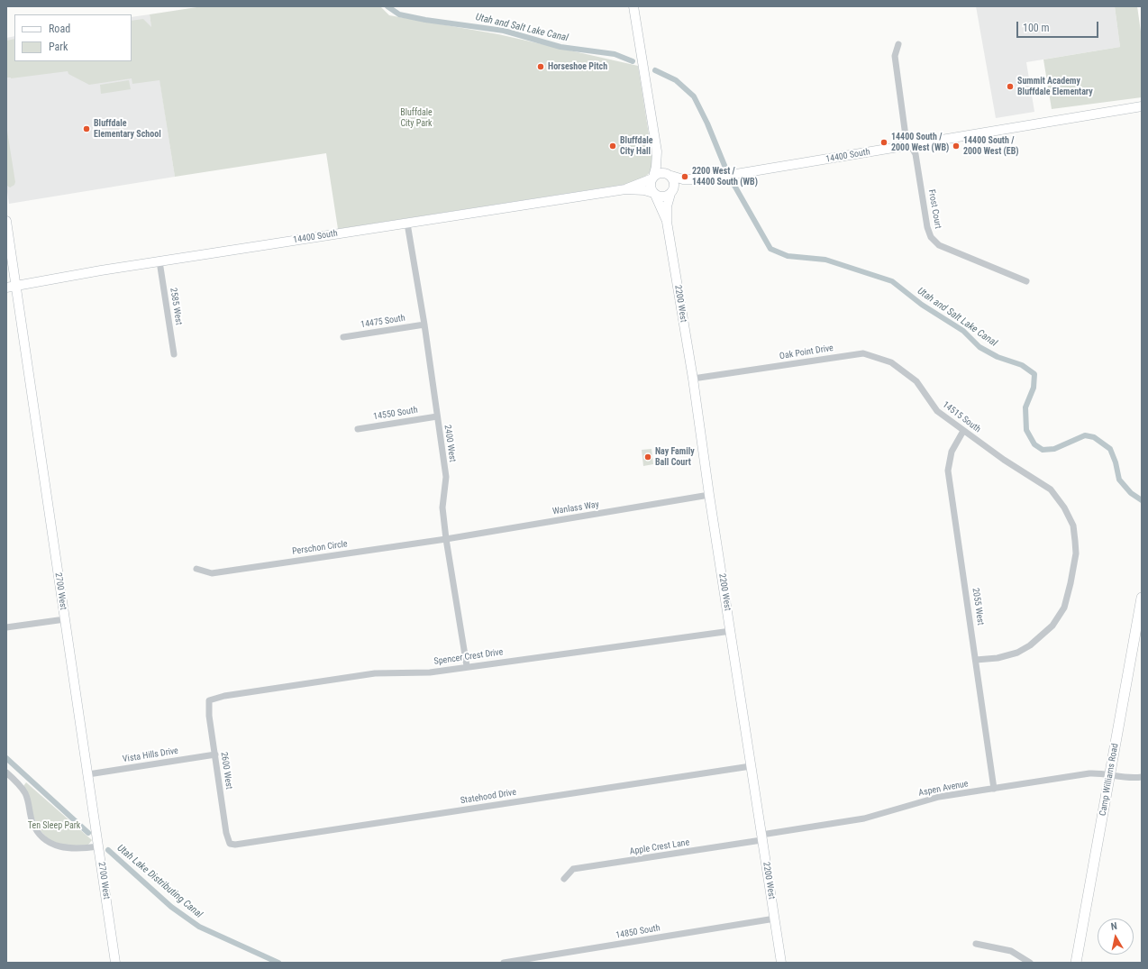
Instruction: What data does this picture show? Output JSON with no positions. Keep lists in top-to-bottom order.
{
  "streets": {
    "main road": ["Camp Williams Road"],
    "street": [
      "14400 South",
      "Frost Court",
      "2200 West",
      "2585 West",
      "14475 South",
      "Oak Point Drive",
      "14550 South",
      "14515 South",
      "2400 West",
      "Wanlass Way",
      "Perschon Circle",
      "2700 West",
      "2055 West",
      "Spencer Crest Drive",
      "Vista Hills Drive",
      "2600 West",
      "Aspen Avenue",
      "Statehood Drive",
      "Apple Crest Lane",
      "14850 South"
    ]
  },
  "crossings": [
    ["14400 South", "Frost Court"],
    ["14400 South", "2200 West"],
    ["14400 South", "2585 West"],
    ["14400 South", "2400 West"],
    ["14400 South", "2700 West"],
    ["2200 West", "Oak Point Drive"],
    ["2200 West", "Wanlass Way"],
    ["2200 West", "Spencer Crest Drive"],
    ["2200 West", "Aspen Avenue"],
    ["2200 West", "Statehood Drive"],
    ["2200 West", "Apple Crest Lane"],
    ["2200 West", "14850 South"],
    ["14475 South", "2400 West"],
    ["Oak Point Drive", "14515 South"],
    ["14550 South", "2400 West"],
    ["14515 South", "2055 West"],
    ["2400 West", "Wanlass Way"],
    ["2400 West", "Perschon Circle"],
    ["2400 West", "Spencer Crest Drive"],
    ["Wanlass Way", "Perschon Circle"],
    ["2700 West", "Vista Hills Drive"],
    ["2055 West", "Aspen Avenue"],
    ["Spencer Crest Drive", "2600 West"],
    ["Vista Hills Drive", "2600 West"],
    ["2600 West", "Statehood Drive"],
    ["Camp Williams Road", "Aspen Avenue"],
    ["Aspen Avenue", "Apple Crest Lane"]
  ],
  "water": ["Utah and Salt Lake Canal", "Utah Lake Distributing Canal"],
  "parks": ["Bluffdale City Park", "Ten Sleep Park"],
  "places": [
    "Horseshoe Pitch",
    "Summit Academy Bluffdale Elementary",
    "Bluffdale Elementary School",
    "14400 South / 2000 West (WB)",
    "Bluffdale City Hall",
    "14400 South / 2000 West (EB)",
    "2200 West / 14400 South (WB)",
    "Nay Family Ball Court"
  ],
  "legend": ["Road", "Park"],
  "scale_bar": "100 m",
  "north": "top"
}
